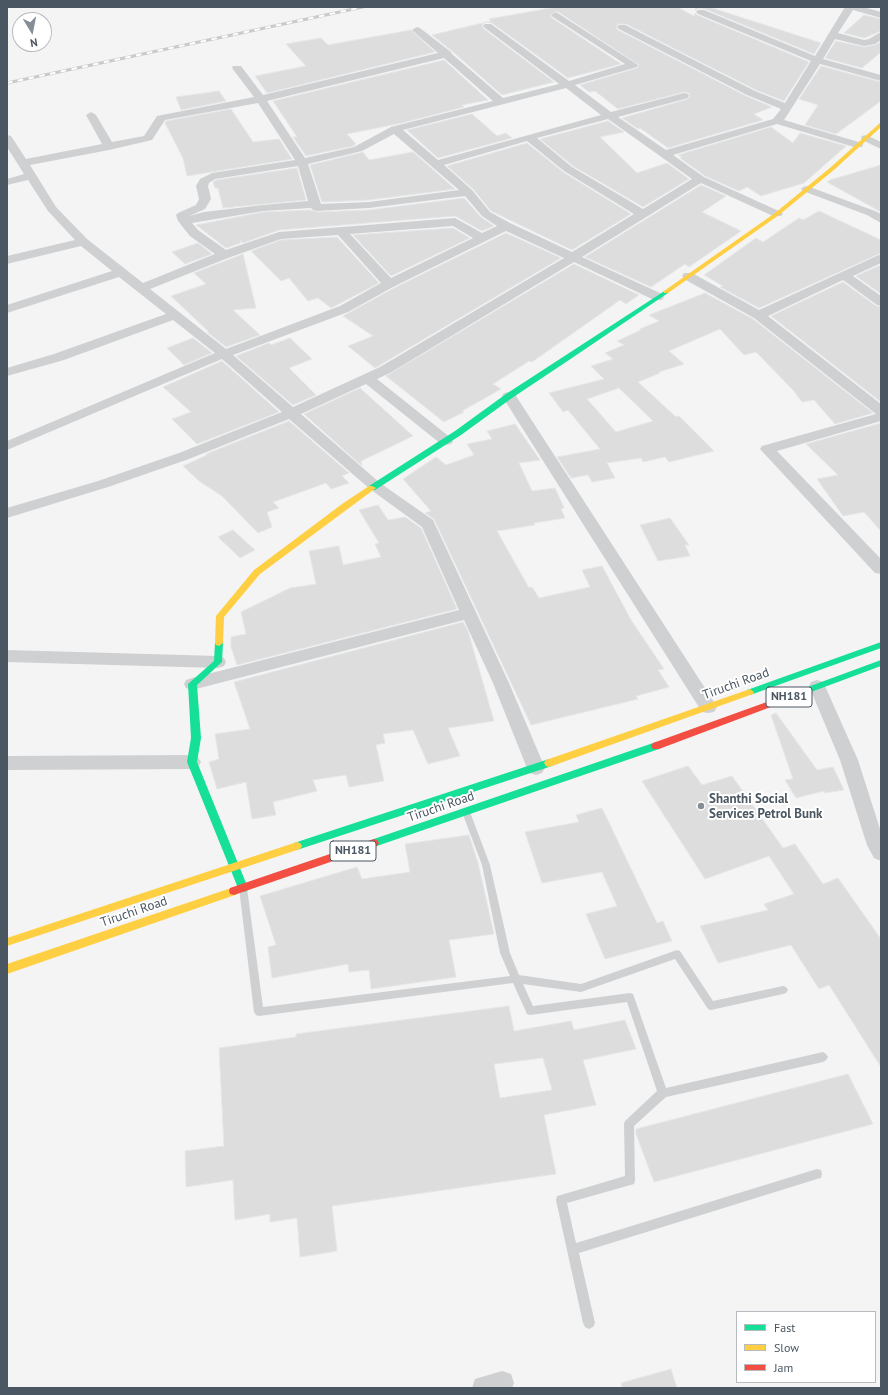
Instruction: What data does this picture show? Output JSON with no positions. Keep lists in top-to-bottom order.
{
  "streets": {
    "main road": ["Tiruchi Road", "NH181"]
  },
  "places": ["Shanthi Social Services Petrol Bunk"],
  "legend": ["Fast", "Slow", "Jam"],
  "north": "bottom"
}
